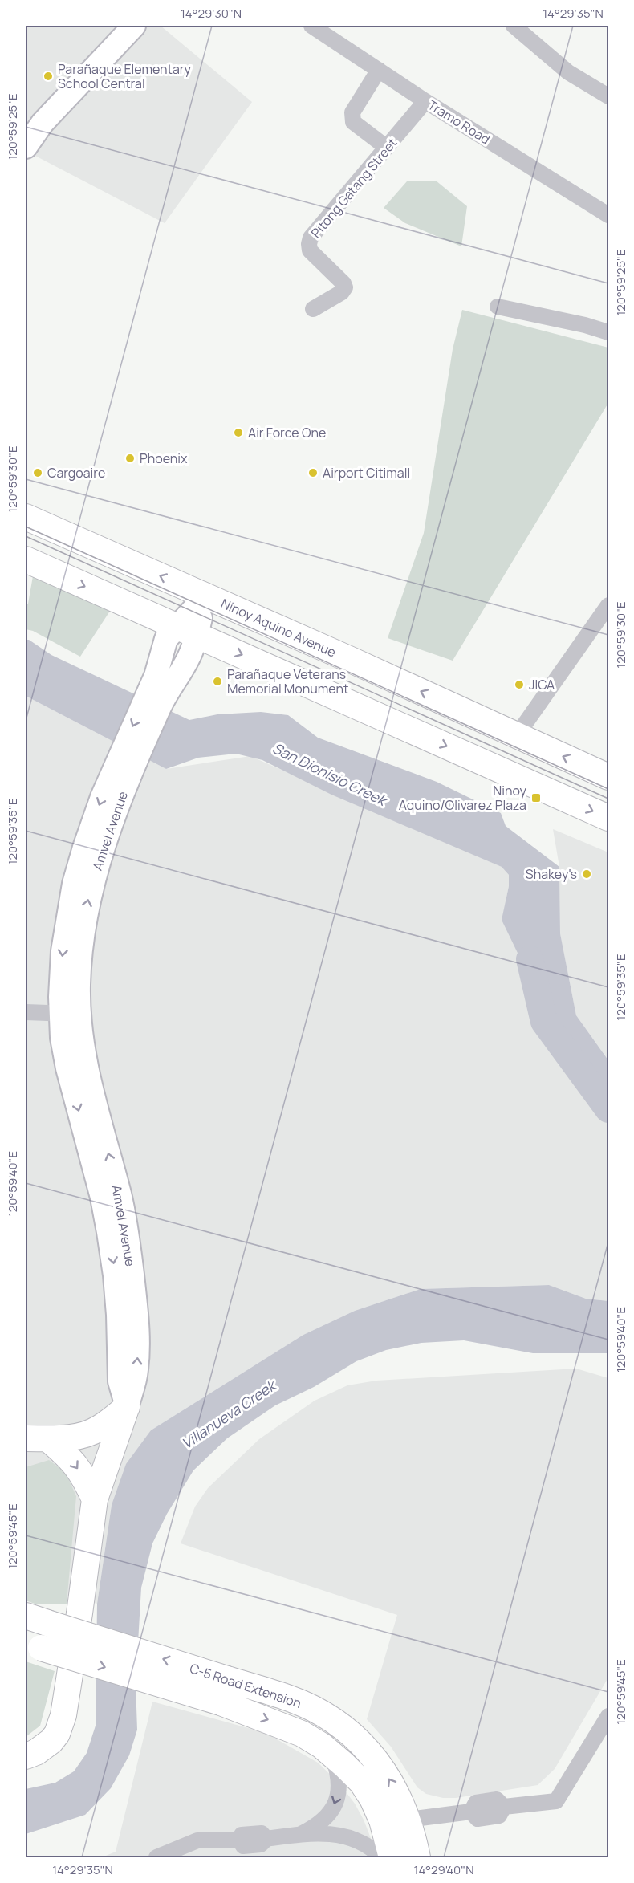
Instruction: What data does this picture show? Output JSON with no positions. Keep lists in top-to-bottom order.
{
  "streets": {
    "main road": ["Ninoy Aquino Avenue", "Amvel Avenue", "C-5 Road Extension"],
    "street": ["Tramo Road", "Pitong Gatang Street"]
  },
  "crossings": [
    ["Tramo Road", "Pitong Gatang Street"],
    ["Ninoy Aquino Avenue", "Amvel Avenue"]
  ],
  "water": ["San Dionisio Creek", "Villanueva Creek"],
  "places": {
    "other": [
      "Parañaque Elementary School Central",
      "Air Force One",
      "Phoenix",
      "Cargoaire",
      "Airport Citimall",
      "Parañaque Veterans Memorial Monument",
      "JIGA",
      "Shakey's"
    ],
    "transit": ["Ninoy Aquino/Olivarez Plaza"]
  },
  "coordinates": [
    "14°29'30\"N",
    "14°29'35\"N",
    "120°59'25\"E",
    "120°59'30\"E",
    "120°59'35\"E",
    "120°59'40\"E",
    "120°59'45\"E",
    "14°29'40\"N"
  ]
}
